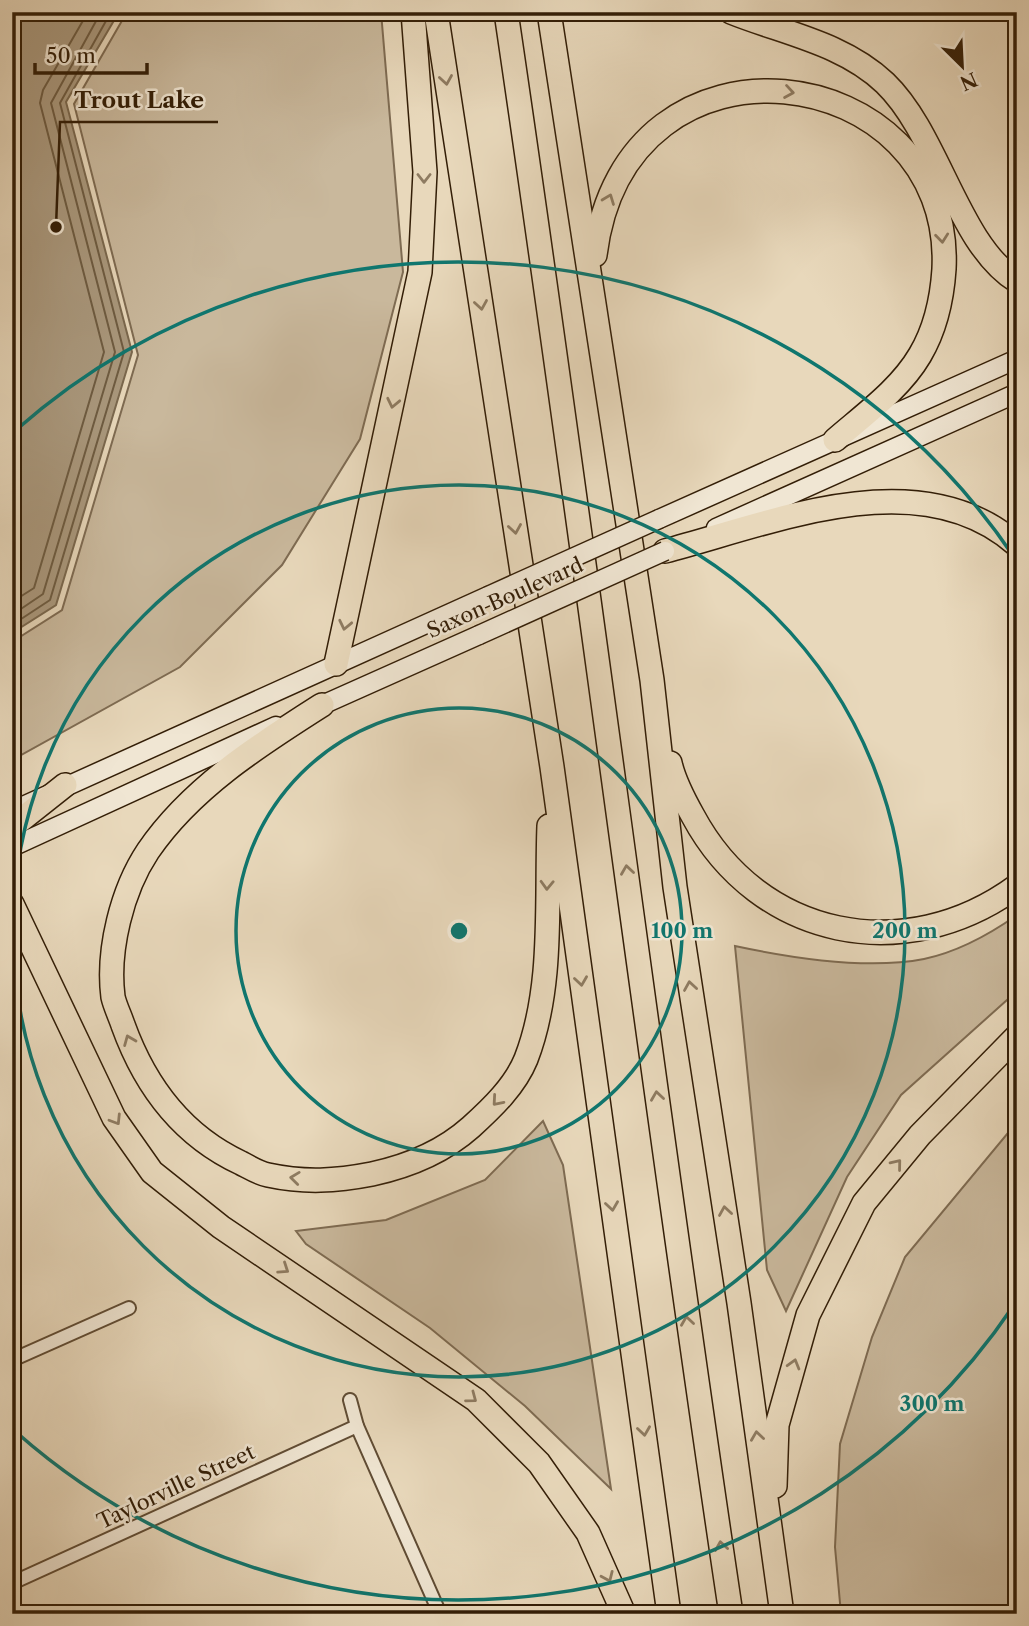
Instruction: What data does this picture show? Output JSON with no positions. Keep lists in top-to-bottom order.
{
  "streets": {
    "main road": ["Saxon Boulevard"],
    "street": ["Taylorville Street"]
  },
  "places": ["Trout Lake"],
  "scale_bar": "50 m",
  "north": "bottom right",
  "rings": ["100 m", "200 m", "300 m"]
}
